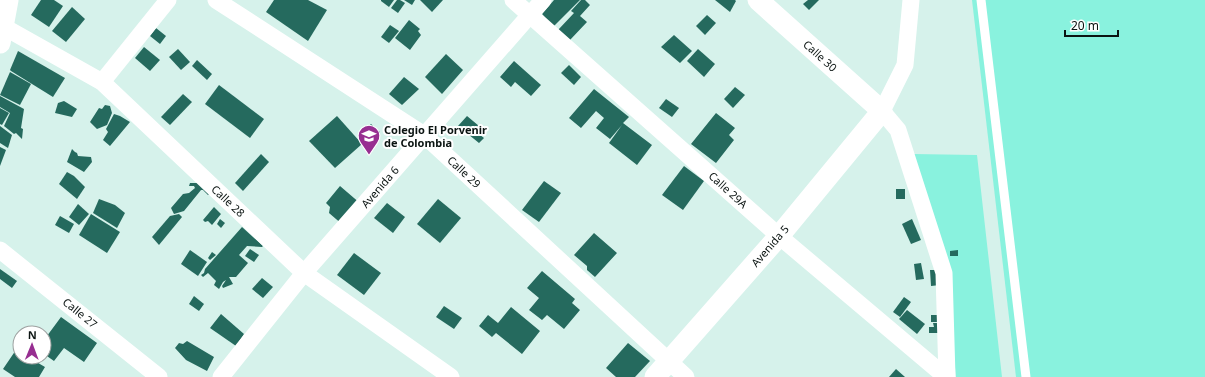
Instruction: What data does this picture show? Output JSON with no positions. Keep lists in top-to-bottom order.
{
  "streets": {
    "street": [
      "Calle 30",
      "Calle 29",
      "Avenida 6",
      "Calle 29A",
      "Calle 28",
      "Avenida 5",
      "Calle 27"
    ]
  },
  "crossings": [
    ["Calle 30", "Avenida 5"],
    ["Calle 29", "Avenida 6"],
    ["Calle 29", "Avenida 5"],
    ["Avenida 6", "Calle 29A"],
    ["Avenida 6", "Calle 28"],
    ["Calle 29A", "Avenida 5"]
  ],
  "places": {
    "school or university": ["Colegio El Porvenir de Colombia"]
  },
  "scale_bar": "20 m",
  "north": "top"
}
